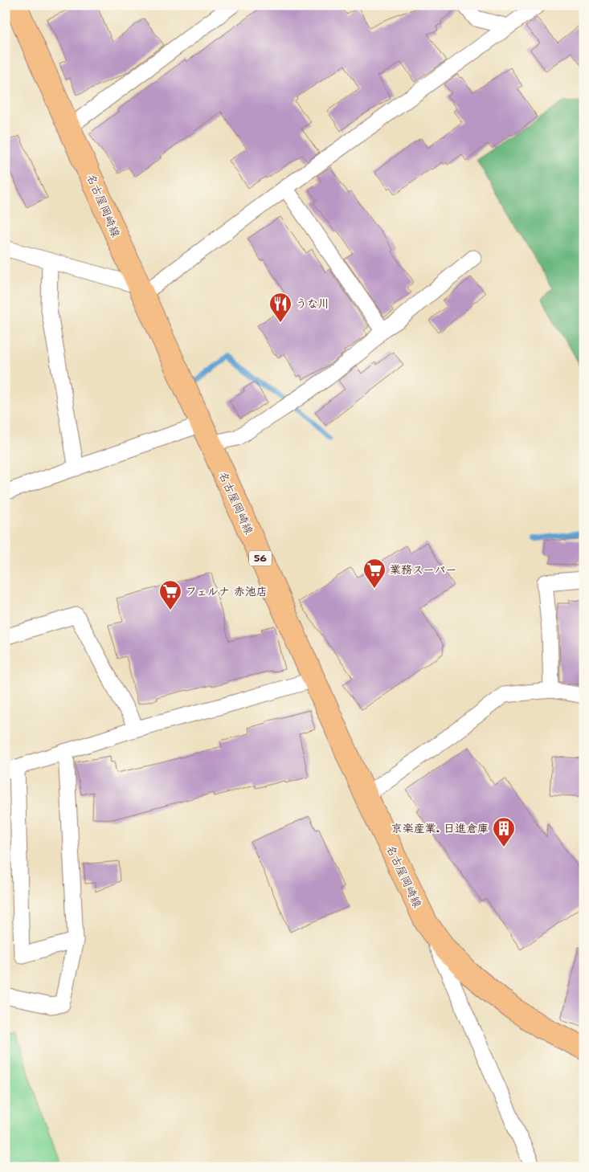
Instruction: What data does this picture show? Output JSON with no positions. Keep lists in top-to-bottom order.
{
  "streets": {
    "main road": ["名古屋岡崎線", "56"]
  },
  "places": {
    "restaurant": ["うな川"],
    "supermarket": ["業務スーパー", "フェルナ 赤池店"],
    "building": ["京楽産業. 日進倉庫"]
  }
}
